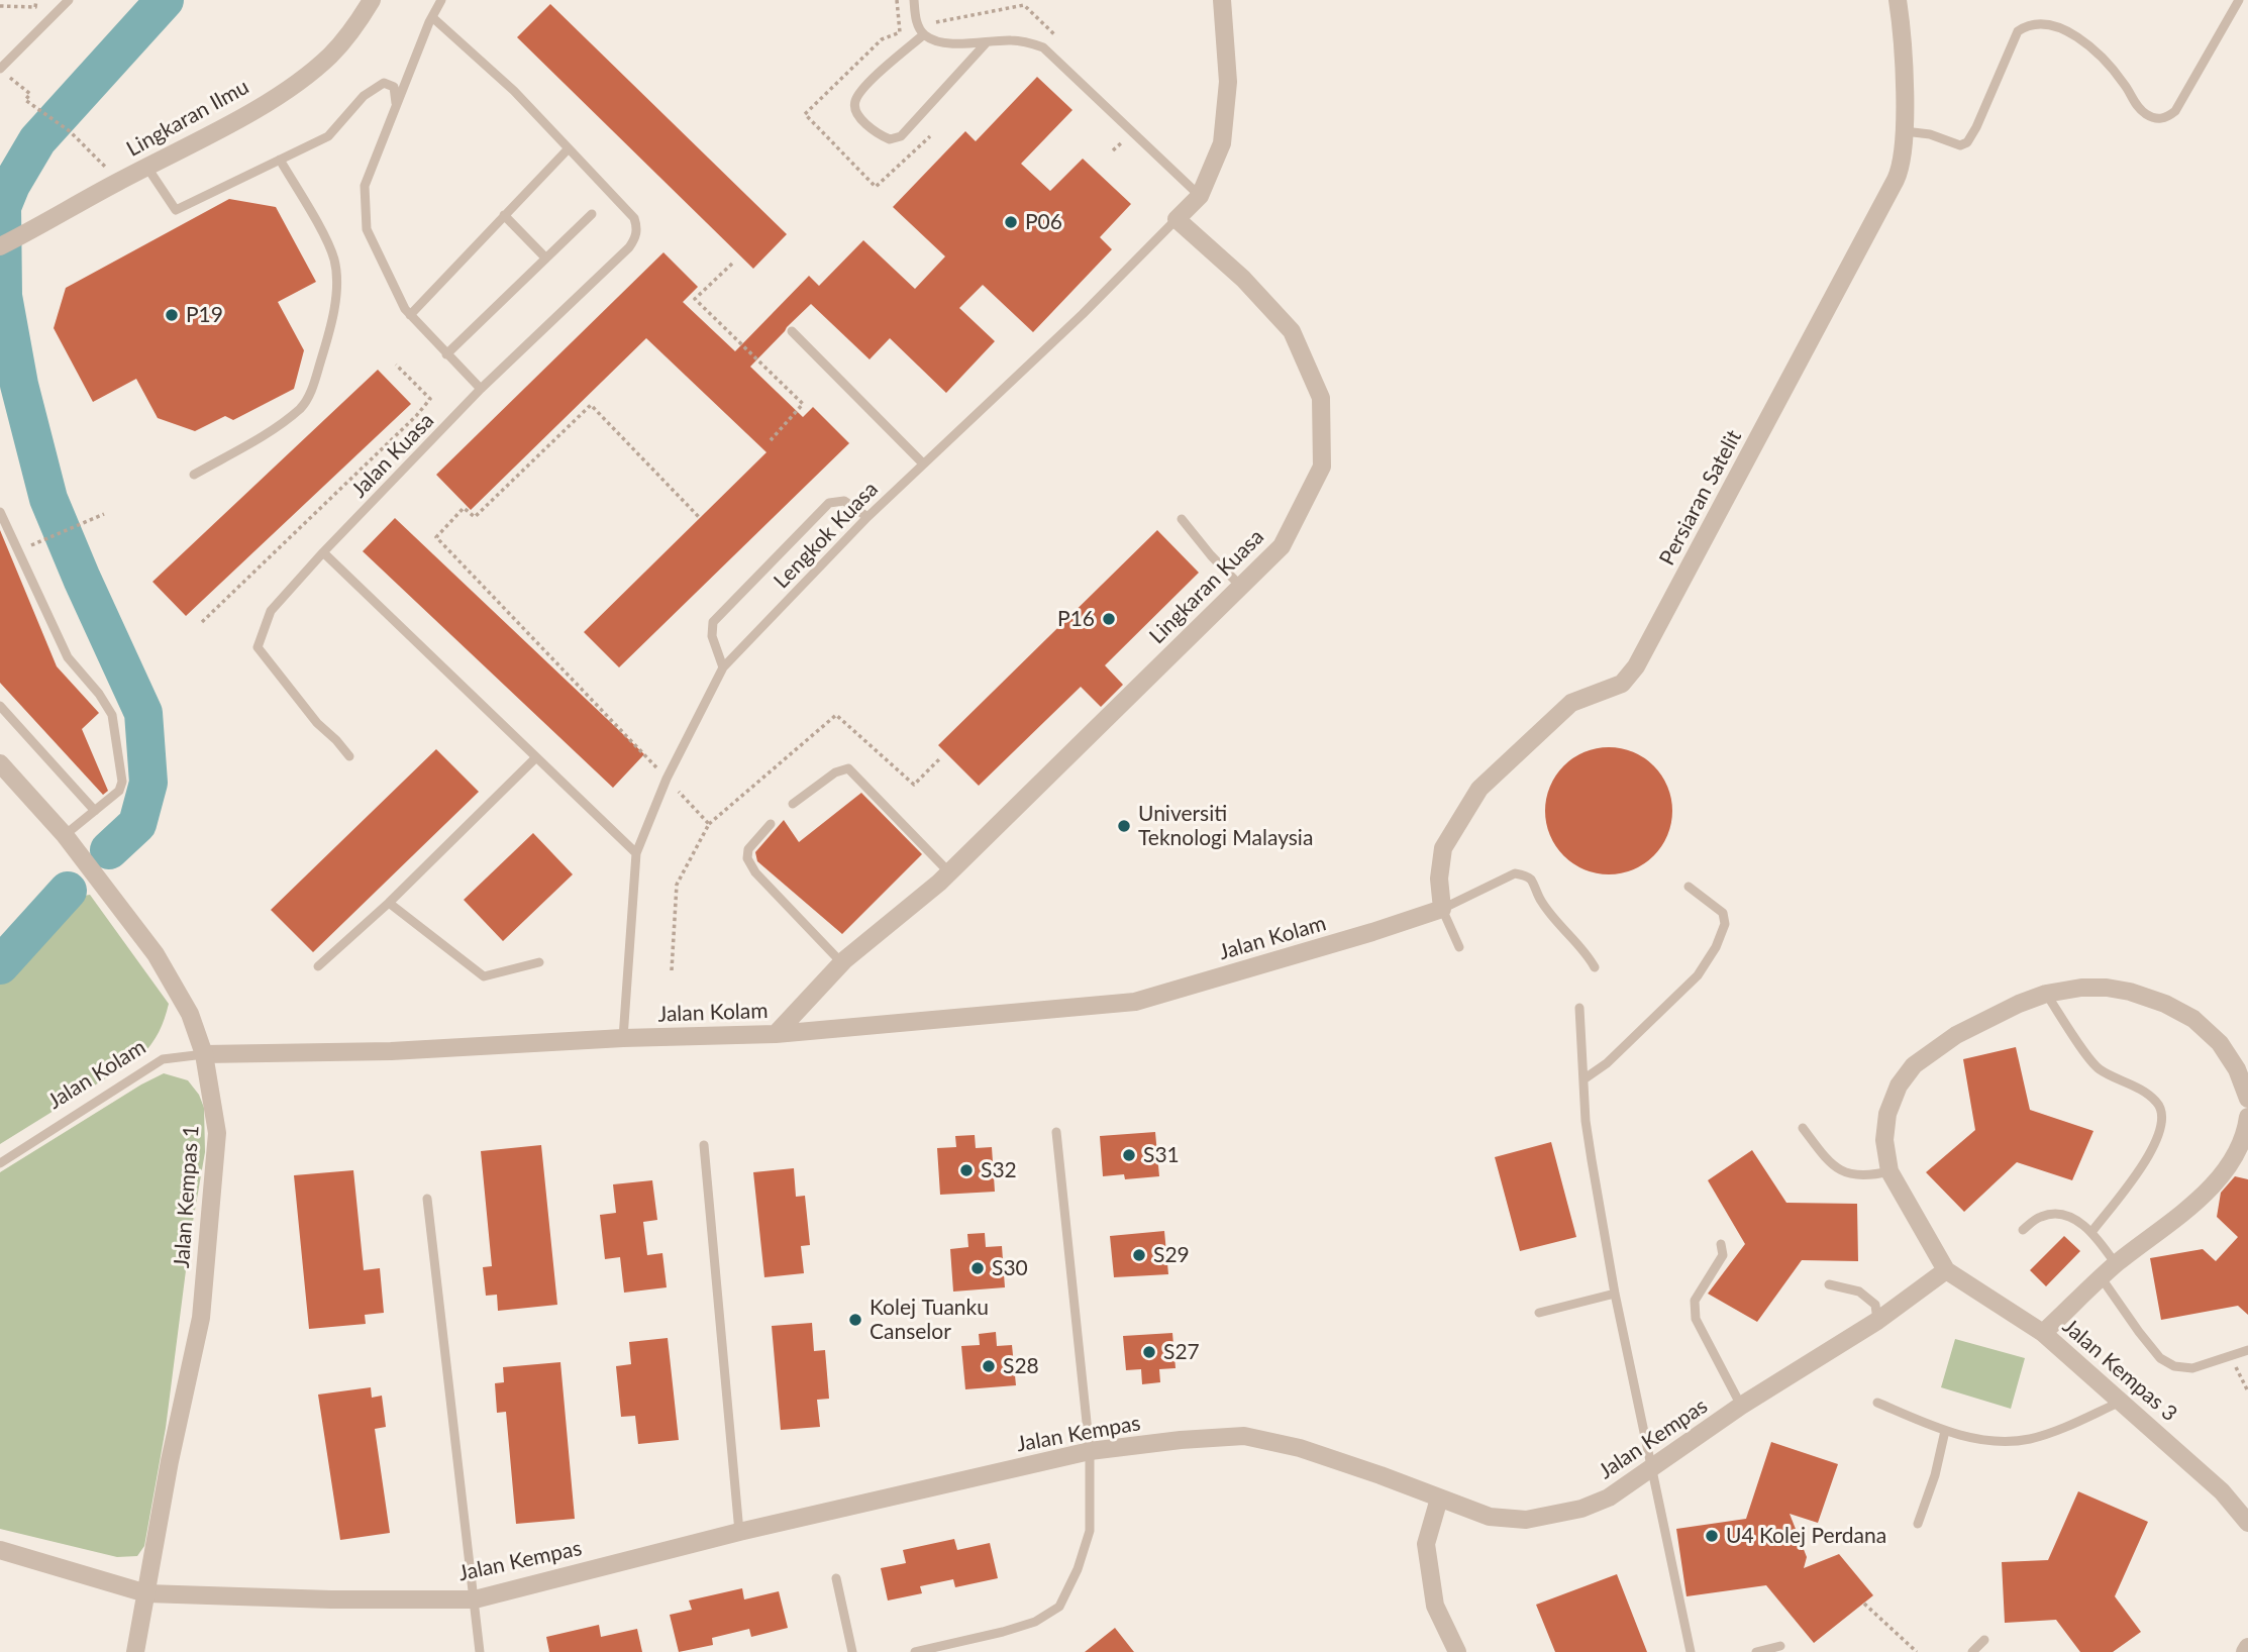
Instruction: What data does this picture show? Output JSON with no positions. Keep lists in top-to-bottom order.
{
  "streets": {
    "street": [
      "Lingkaran Ilmu",
      "Persiaran Satelit",
      "Lingkaran Kuasa",
      "Jalan Kolam",
      "Jalan Kempas 1",
      "Jalan Kempas 3",
      "Jalan Kempas"
    ],
    "lane": ["Jalan Kuasa", "Lengkok Kuasa"]
  },
  "crossings": [
    ["Persiaran Satelit", "Jalan Kolam"],
    ["Lengkok Kuasa", "Lingkaran Kuasa"],
    ["Lengkok Kuasa", "Jalan Kolam"],
    ["Lingkaran Kuasa", "Jalan Kolam"],
    ["Jalan Kolam", "Jalan Kempas 1"],
    ["Jalan Kempas 1", "Jalan Kempas"],
    ["Jalan Kempas 3", "Jalan Kempas"]
  ],
  "places": [
    "P06",
    "P19",
    "P16",
    "Universiti Teknologi Malaysia",
    "S31",
    "S32",
    "S29",
    "S30",
    "Kolej Tuanku Canselor",
    "S27",
    "S28",
    "U4 Kolej Perdana"
  ]
}
